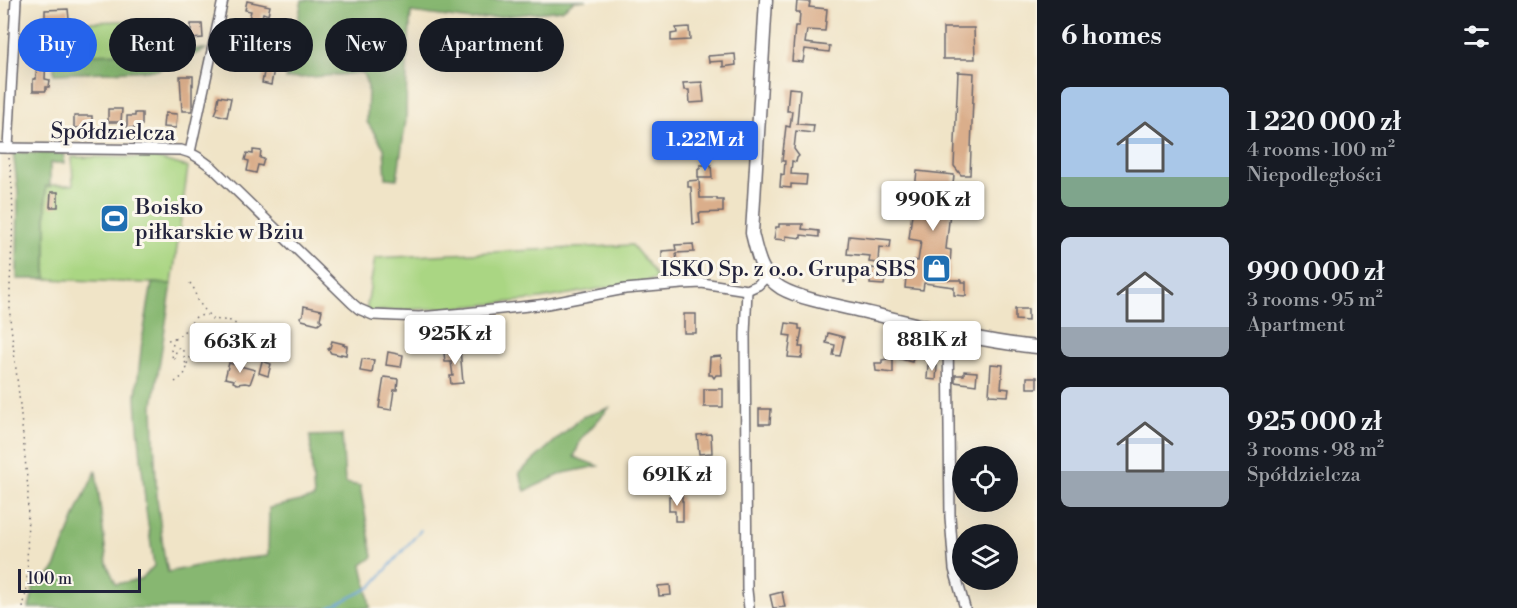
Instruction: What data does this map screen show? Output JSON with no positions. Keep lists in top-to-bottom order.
{
  "streets": {
    "street": ["Spółdzielcza"]
  },
  "places": {
    "sports": ["Boisko piłkarskie w Bziu"],
    "shop": ["ISKO Sp. z o.o. Grupa SBS"]
  },
  "scale_bar": "100 m",
  "page": {
    "heading": "6 homes",
    "chip": [
      "Buy",
      "Rent",
      "Filters",
      "New",
      "Apartment"
    ],
    "list": [
      {
        "name": "1 220 000 zł",
        "note": "4 rooms · 100 m² · Niepodległości"
      },
      {
        "name": "990 000 zł",
        "note": "3 rooms · 95 m² · Apartment"
      },
      {
        "name": "925 000 zł",
        "note": "3 rooms · 98 m² · Spółdzielcza"
      }
    ],
    "price": [
      "1.22M zł",
      "990K zł",
      "925K zł",
      "881K zł",
      "663K zł",
      "691K zł"
    ],
    "scale": "100 m"
  }
}
